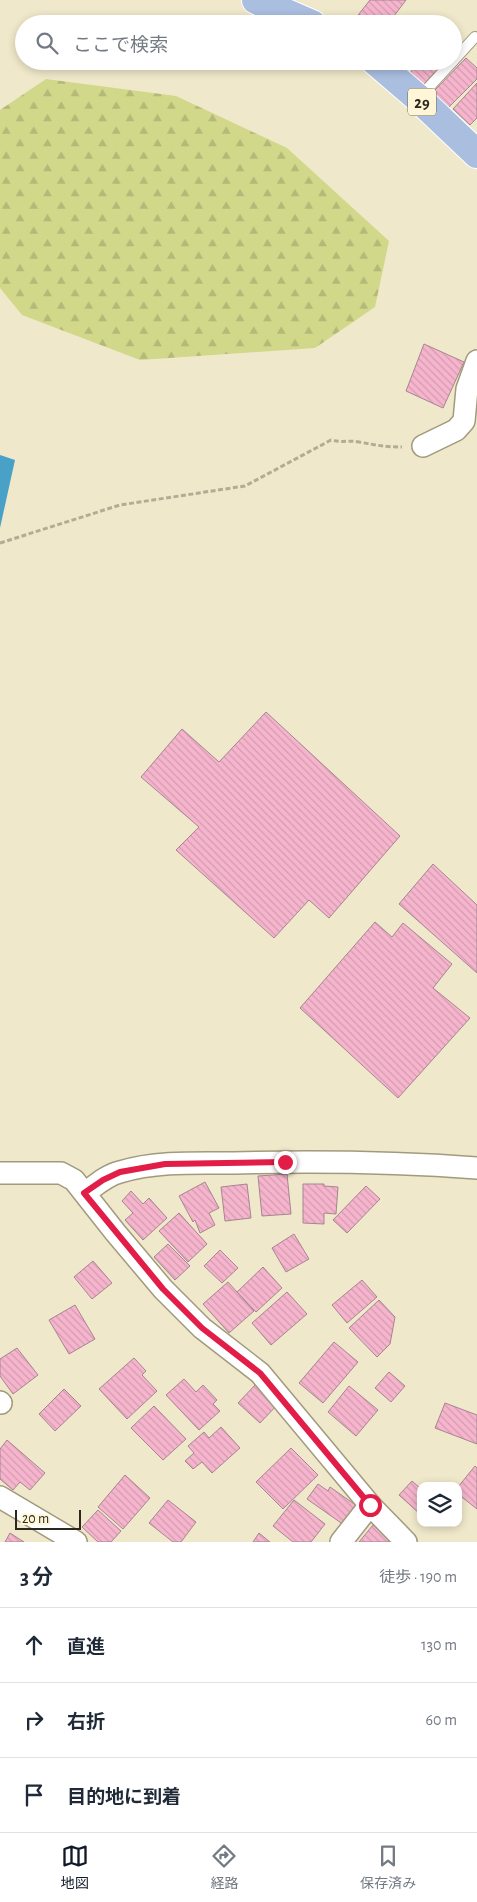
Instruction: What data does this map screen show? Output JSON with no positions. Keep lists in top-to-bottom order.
{
  "streets": {
    "main road": ["29"]
  },
  "scale_bar": "20 m",
  "page": {
    "search": "ここで検索",
    "scale": "20 m",
    "heading": ["3 分", "徒歩 · 190 m"],
    "list": [
      ["直進", "130 m"],
      ["右折", "60 m"],
      "目的地に到着"
    ],
    "nav": ["地図", "経路", "保存済み"]
  }
}
